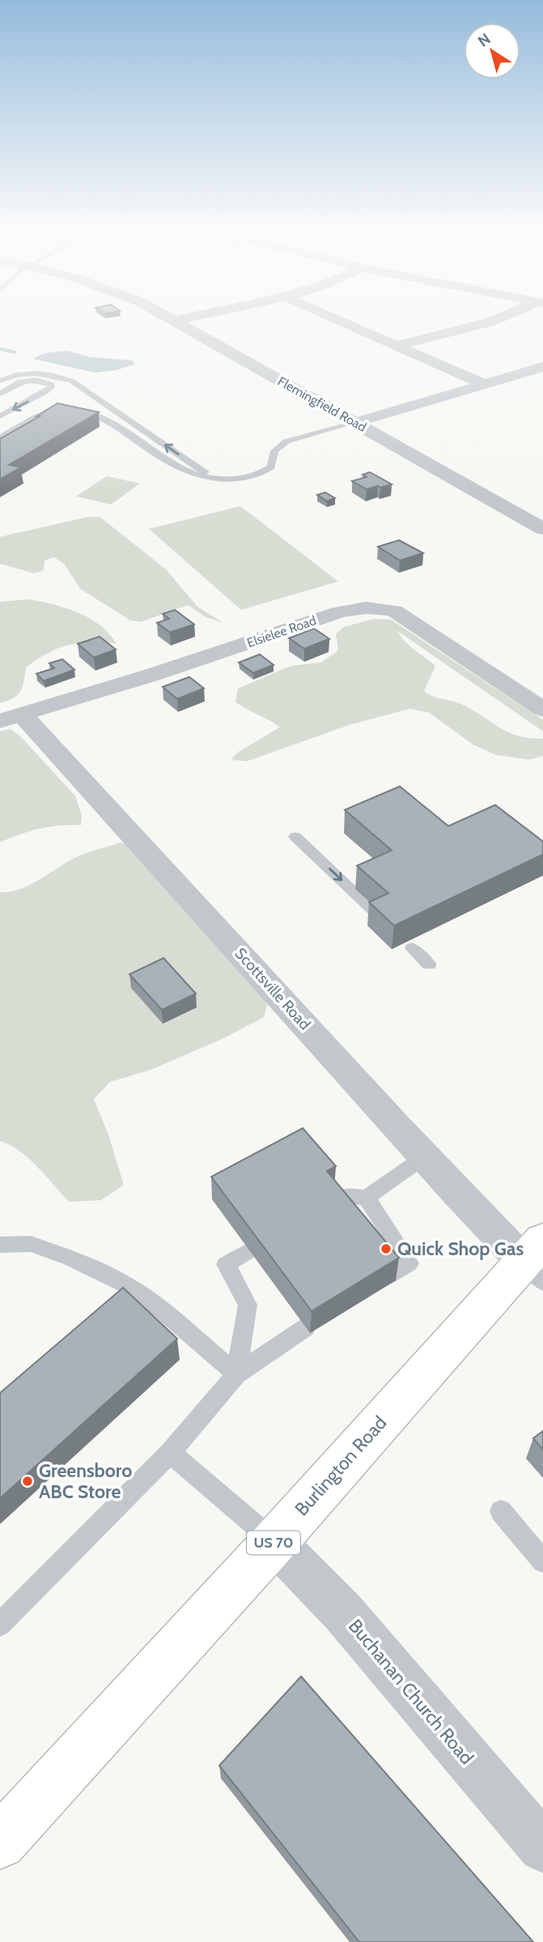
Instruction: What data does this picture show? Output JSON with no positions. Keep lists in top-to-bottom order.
{
  "streets": {
    "highway": ["Burlington Road", "US 70"],
    "street": [
      "Flemingfield Road",
      "Elsielee Road",
      "Scottsville Road",
      "Buchanan Church Road"
    ]
  },
  "crossings": [
    ["Elsielee Road", "Scottsville Road"],
    ["Scottsville Road", "Burlington Road"],
    ["Burlington Road", "Buchanan Church Road"]
  ],
  "places": ["Quick Shop Gas", "Greensboro ABC Store"],
  "north": "top left"
}
